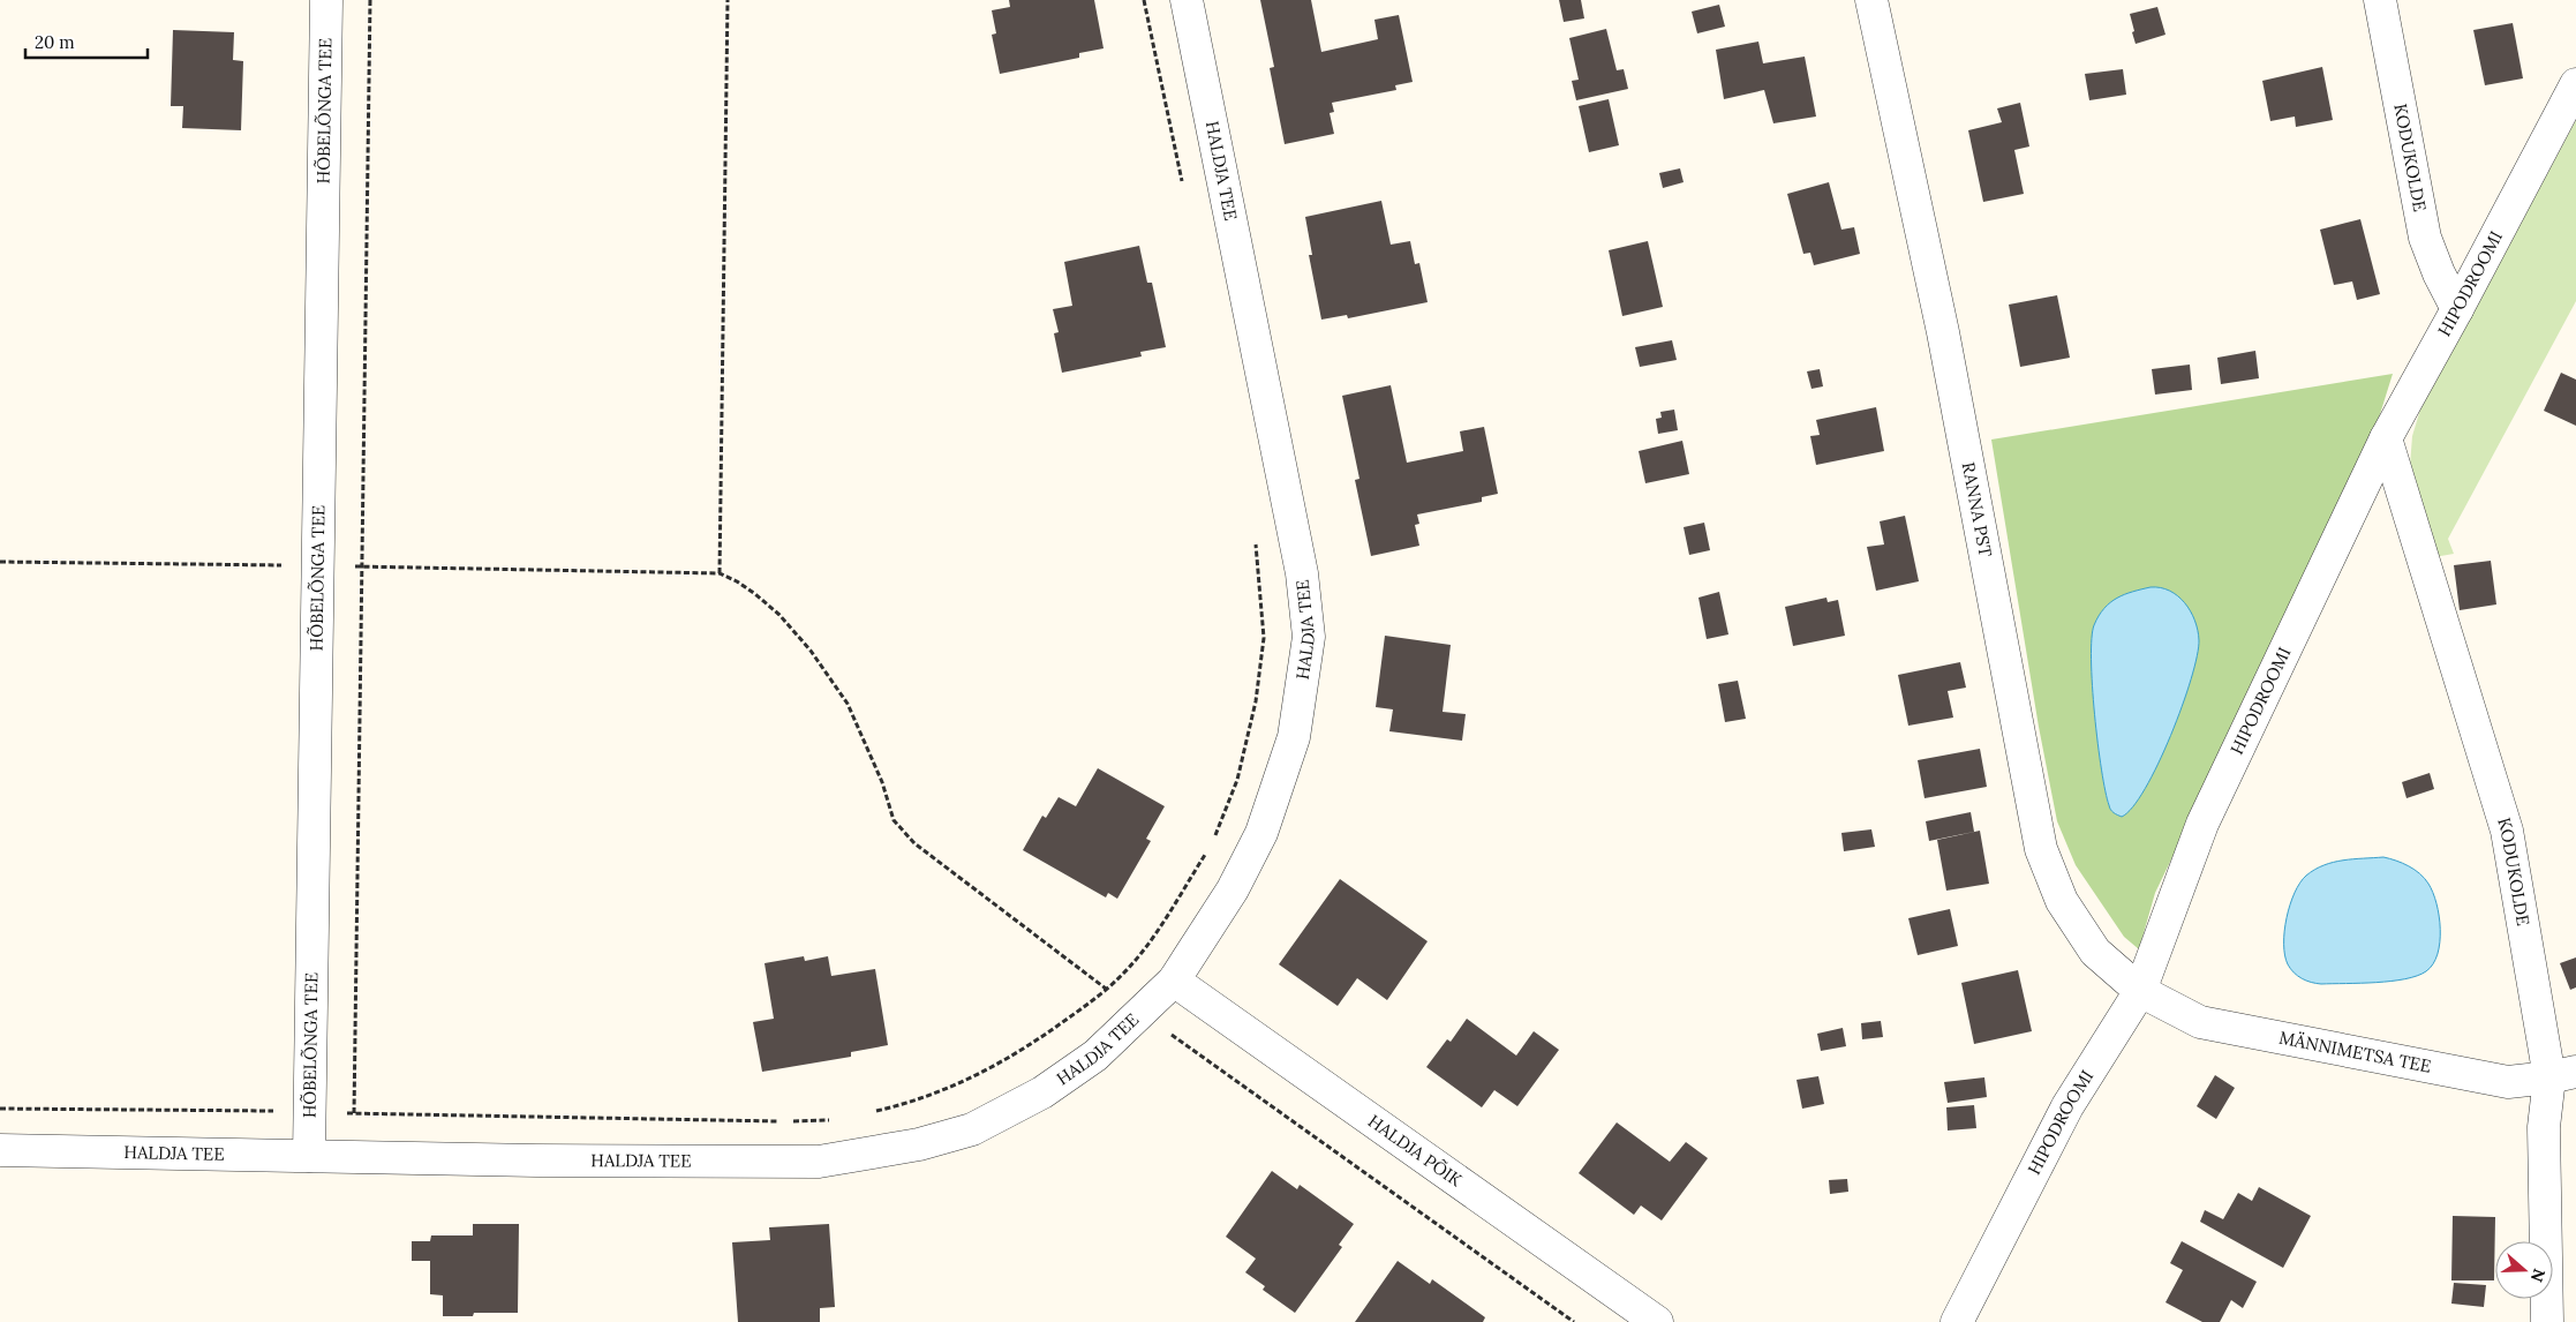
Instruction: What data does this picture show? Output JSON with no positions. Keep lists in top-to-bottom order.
{
  "streets": {
    "street": [
      "HÕBELÕNGA TEE",
      "KODUKOLDE",
      "HALDJA TEE",
      "HIPODROOMI",
      "RANNA PST",
      "MÄNNIMETSA TEE",
      "HALDJA PÕIK"
    ]
  },
  "crossings": [
    ["HÕBELÕNGA TEE", "HALDJA TEE"],
    ["KODUKOLDE", "HIPODROOMI"],
    ["KODUKOLDE", "MÄNNIMETSA TEE"],
    ["HALDJA TEE", "HALDJA PÕIK"],
    ["HIPODROOMI", "RANNA PST"],
    ["HIPODROOMI", "MÄNNIMETSA TEE"],
    ["RANNA PST", "MÄNNIMETSA TEE"]
  ],
  "scale_bar": "20 m",
  "north": "right"
}
